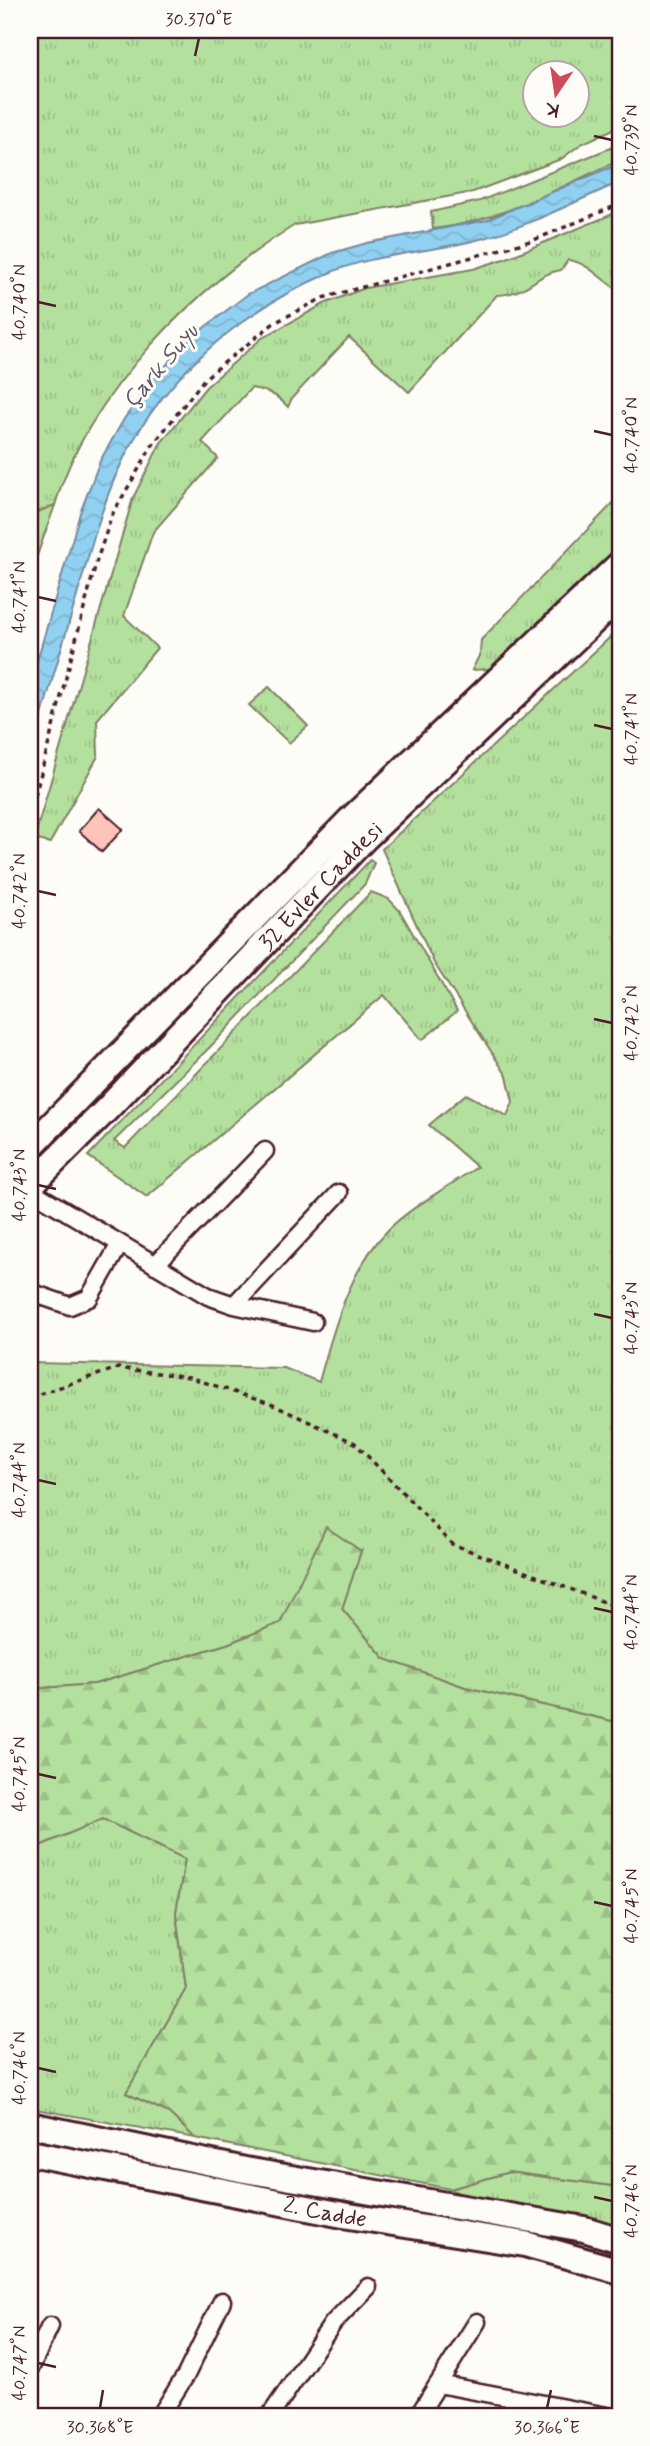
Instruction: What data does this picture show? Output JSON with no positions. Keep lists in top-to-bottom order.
{
  "streets": {
    "main road": ["32 Evler Caddesi", "2. Cadde"]
  },
  "water": ["Çark Suyu"],
  "north": "bottom",
  "coordinates": [
    "30.370°E",
    "40.739°N",
    "40.740°N",
    "40.741°N",
    "40.742°N",
    "40.743°N",
    "40.744°N",
    "40.745°N",
    "40.746°N",
    "40.747°N",
    "30.368°E",
    "30.366°E"
  ]
}
